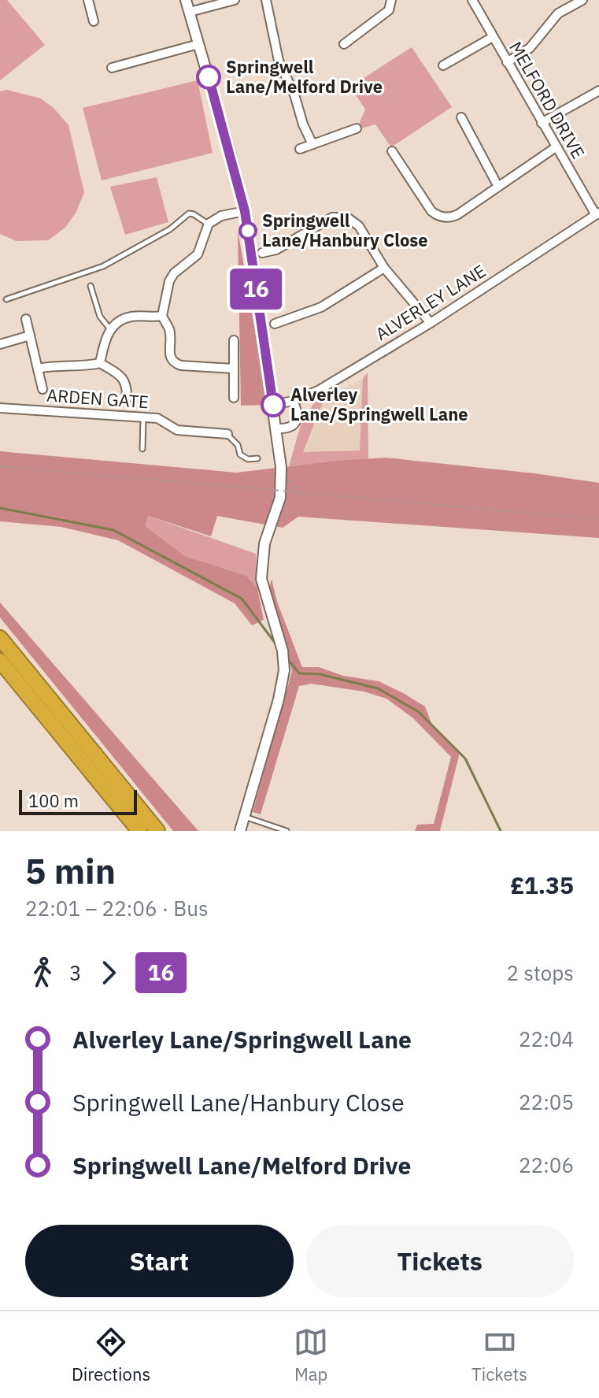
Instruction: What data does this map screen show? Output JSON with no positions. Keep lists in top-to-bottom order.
{
  "streets": {
    "street": ["MELFORD DRIVE", "ALVERLEY LANE", "ARDEN GATE"]
  },
  "crossings": [
    ["MELFORD DRIVE", "ALVERLEY LANE"]
  ],
  "places": ["Springwell Lane/Melford Drive", "Springwell Lane/Hanbury Close", "Alverley Lane/Springwell Lane"],
  "lines": ["bus line 16"],
  "scale_bar": "100 m",
  "page": {
    "on_map": "16",
    "scale": "100 m",
    "heading": ["5 min", "22:01 – 22:06 · Bus", "£1.35"],
    "legs": ["3", "16", "2 stops"],
    "list": [
      {
        "name": "Alverley Lane/Springwell Lane",
        "value": "22:04"
      },
      {
        "name": "Springwell Lane/Hanbury Close",
        "value": "22:05"
      },
      {
        "name": "Springwell Lane/Melford Drive",
        "value": "22:06"
      }
    ],
    "buttons": ["Start", "Tickets"],
    "tabs": ["Directions", "Map", "Tickets"]
  }
}
